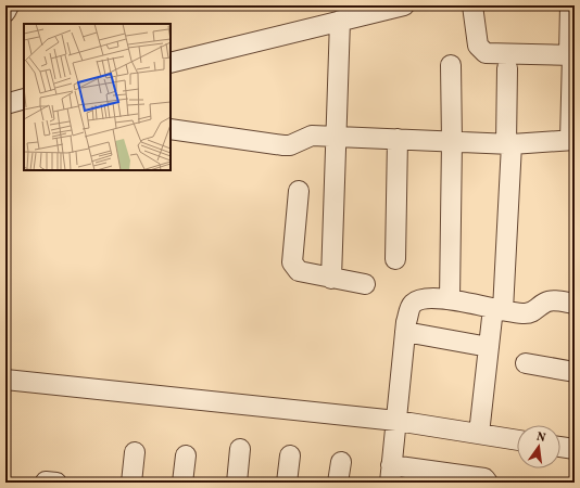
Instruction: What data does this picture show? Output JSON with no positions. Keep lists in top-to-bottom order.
{
  "north": "top"
}
